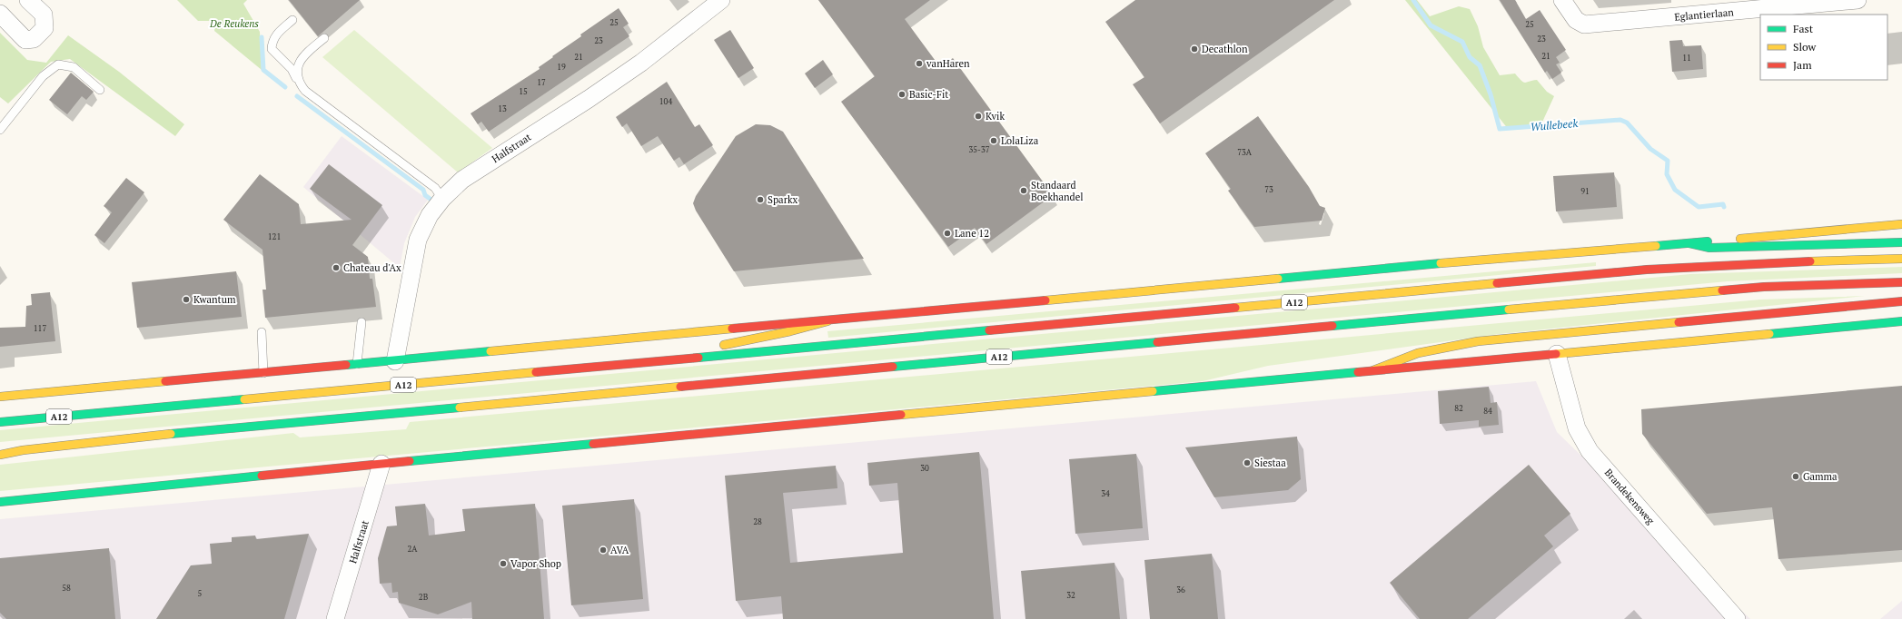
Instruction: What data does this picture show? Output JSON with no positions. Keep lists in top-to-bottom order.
{
  "streets": {
    "main road": ["A12"],
    "street": ["Eglantierlaan", "Halfstraat", "Brandekensweg"]
  },
  "water": ["Wullebeek"],
  "parks": ["De Reukens"],
  "places": [
    "Decathlon",
    "vanHaren",
    "Basic-Fit",
    "Kvik",
    "LolaLiza",
    "Standaard Boekhandel",
    "Sparkx",
    "Lane 12",
    "Chateau d'Ax",
    "Kwantum",
    "Siestaa",
    "Gamma",
    "AVA",
    "Vapor Shop"
  ],
  "house_numbers": [
    "25",
    "25",
    "23",
    "23",
    "21",
    "21",
    "11",
    "19",
    "17",
    "15",
    "104",
    "13",
    "35-37",
    "73A",
    "73",
    "91",
    "121",
    "117",
    "82",
    "84",
    "30",
    "34",
    "28",
    "2A",
    "58",
    "36",
    "5",
    "32",
    "2B"
  ],
  "legend": ["Fast", "Slow", "Jam"]
}
